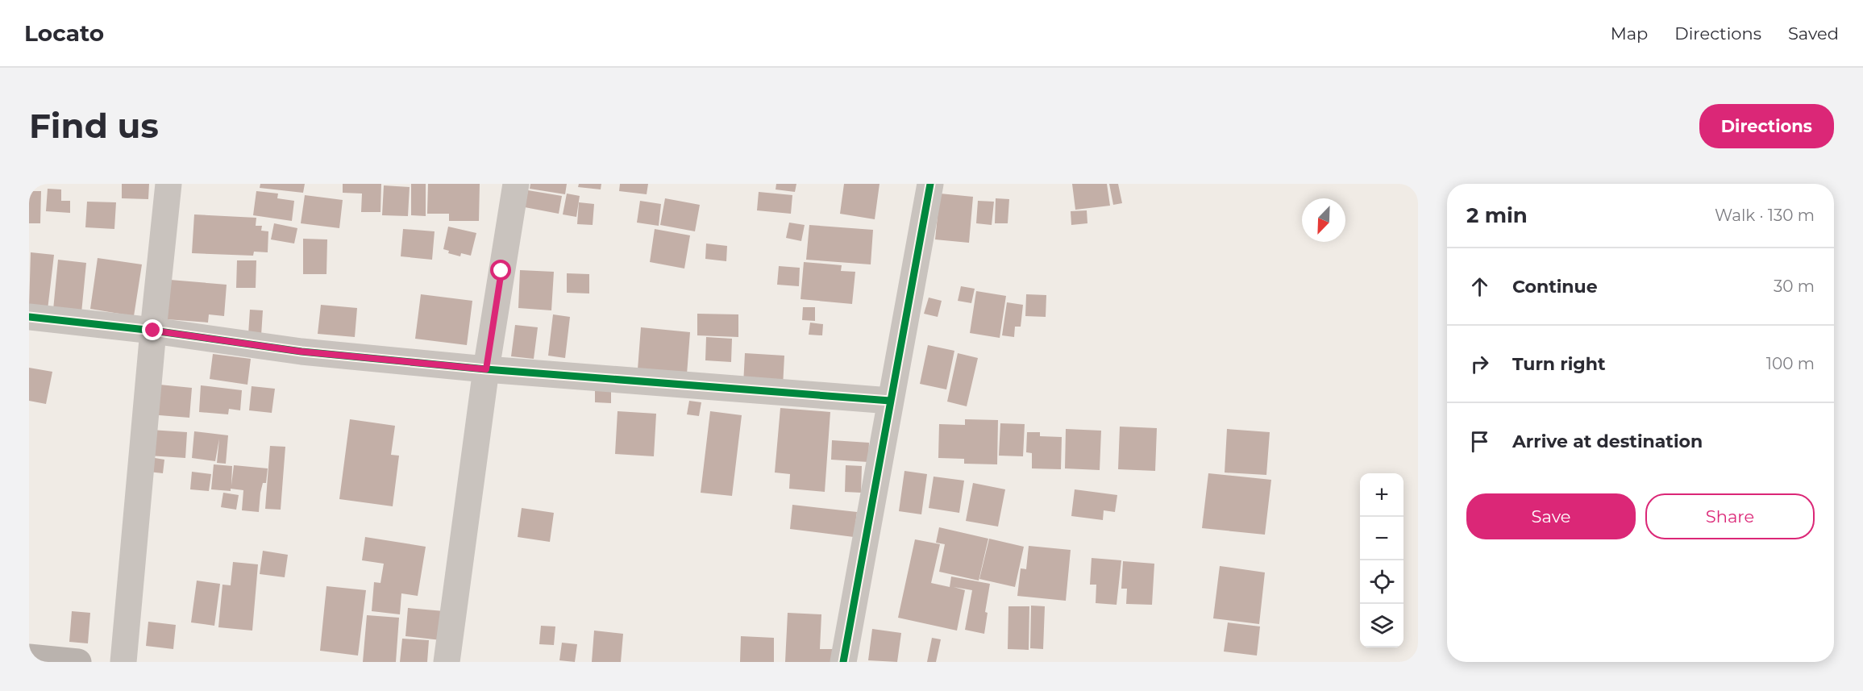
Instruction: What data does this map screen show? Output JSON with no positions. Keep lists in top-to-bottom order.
{
  "north": "bottom left",
  "page": {
    "header": "Locato",
    "nav": ["Map", "Directions", "Saved"],
    "buttons": [
      "Directions",
      ["Save", "Share"]
    ],
    "title": "Find us",
    "heading": ["2 min", "Walk · 130 m"],
    "list": [
      ["Continue", "30 m"],
      ["Turn right", "100 m"],
      "Arrive at destination"
    ],
    "map_buttons": ["+", "−"]
  }
}
